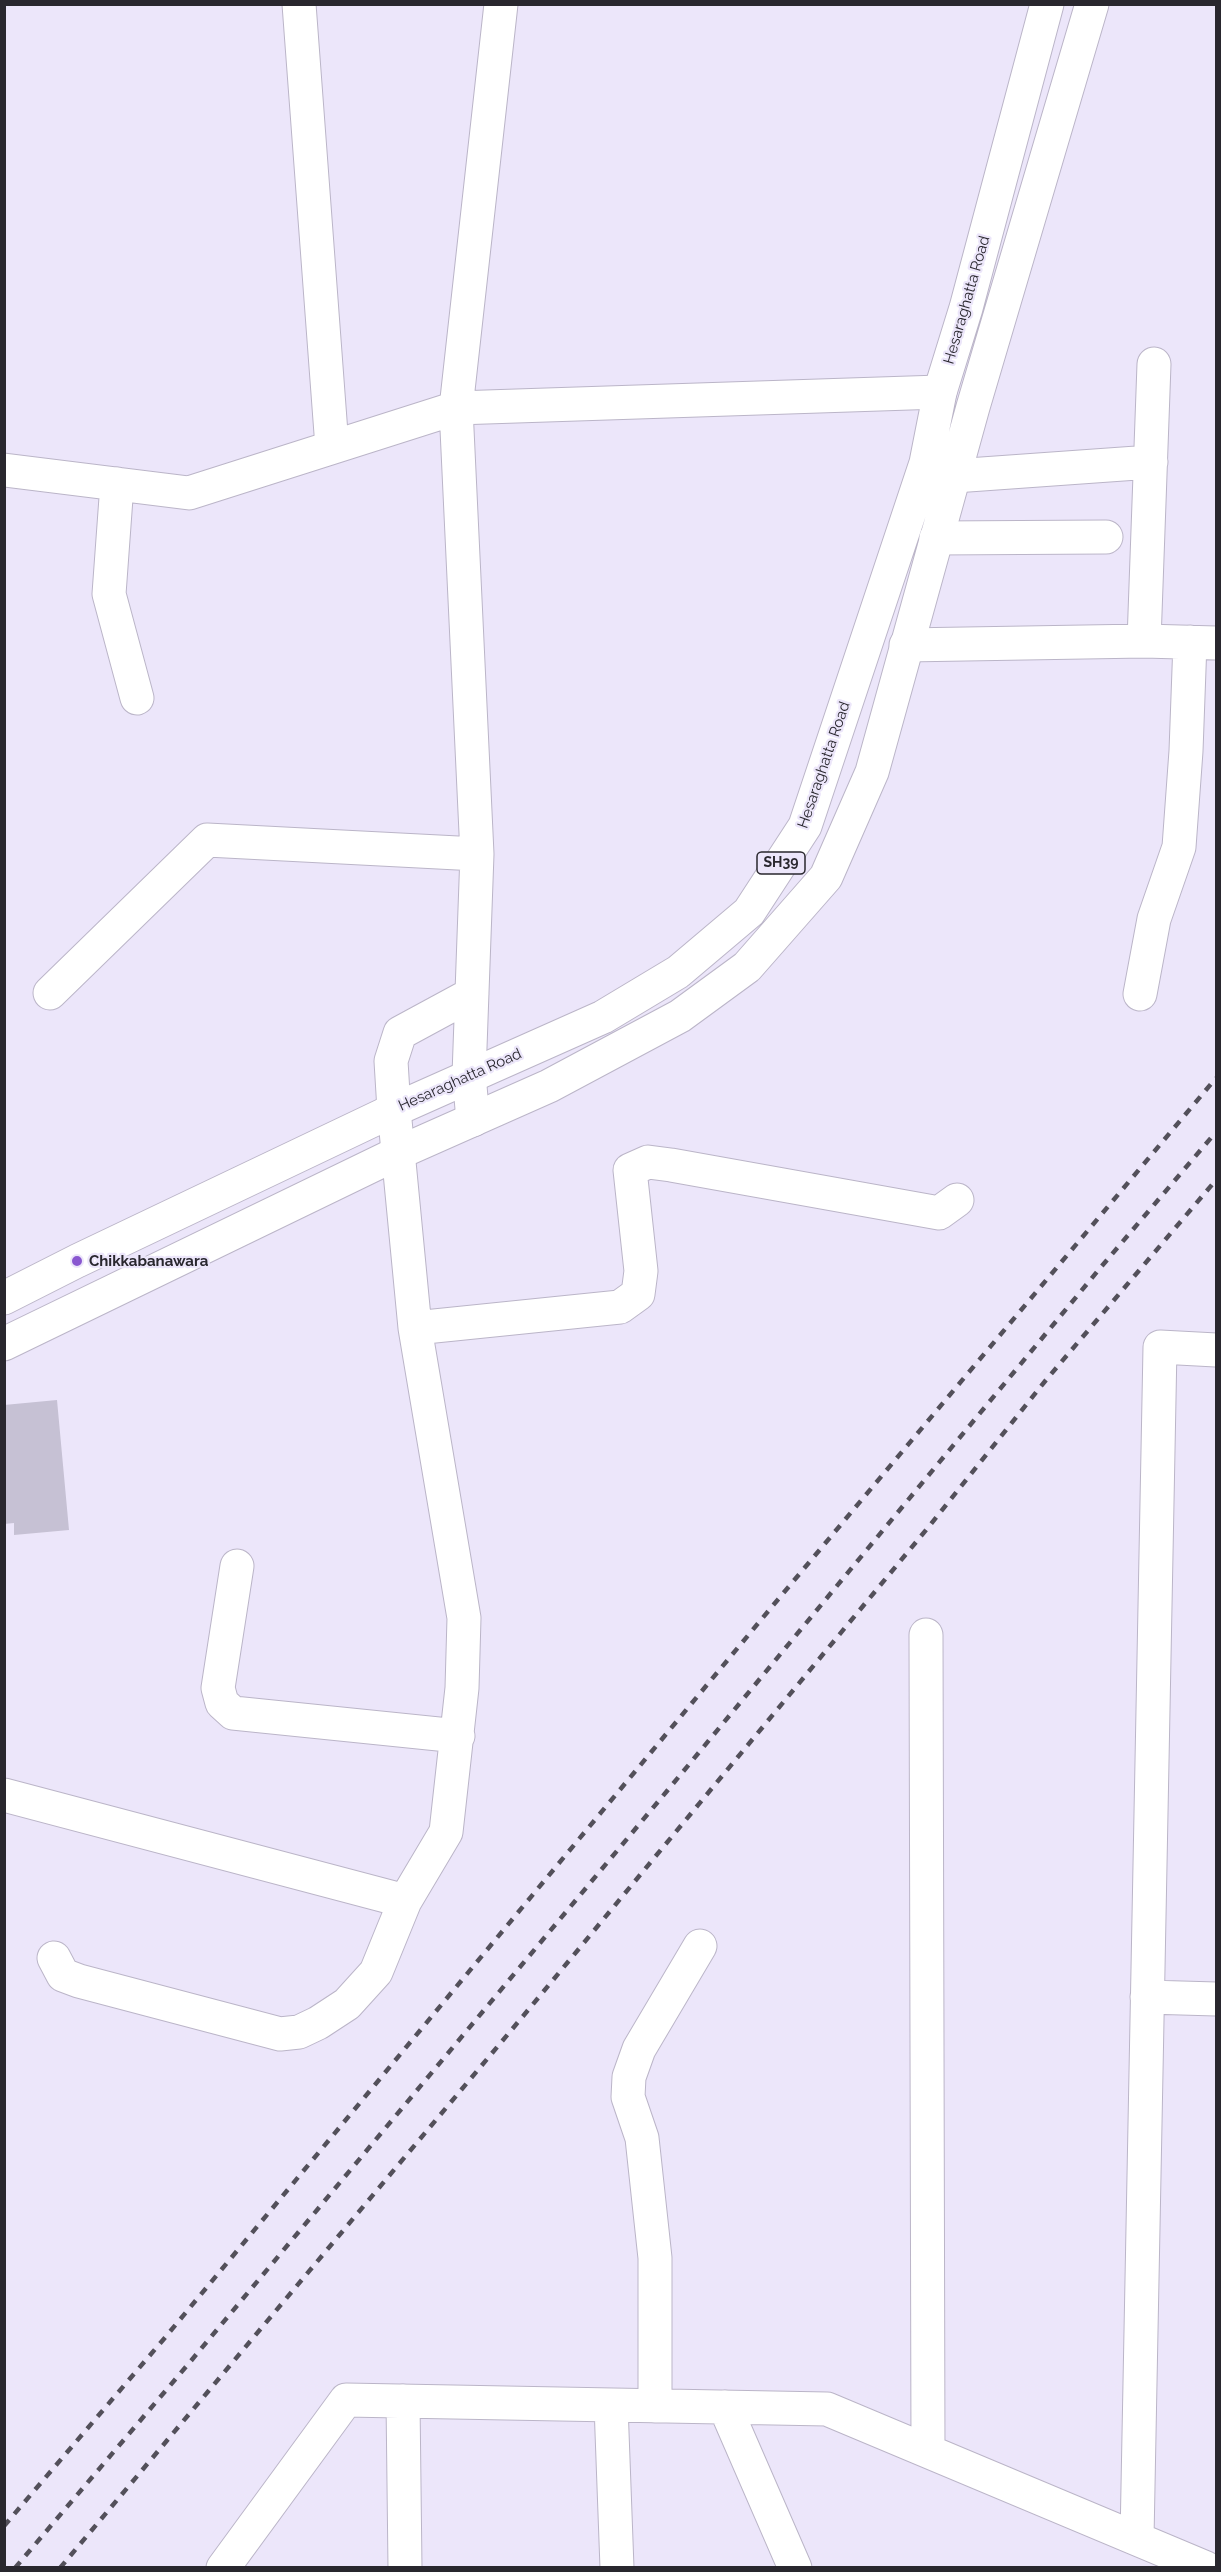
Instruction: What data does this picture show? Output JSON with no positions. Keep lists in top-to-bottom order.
{
  "streets": {
    "street": ["Hesaraghatta Road", "SH39"]
  },
  "places": ["Chikkabanawara"]
}
